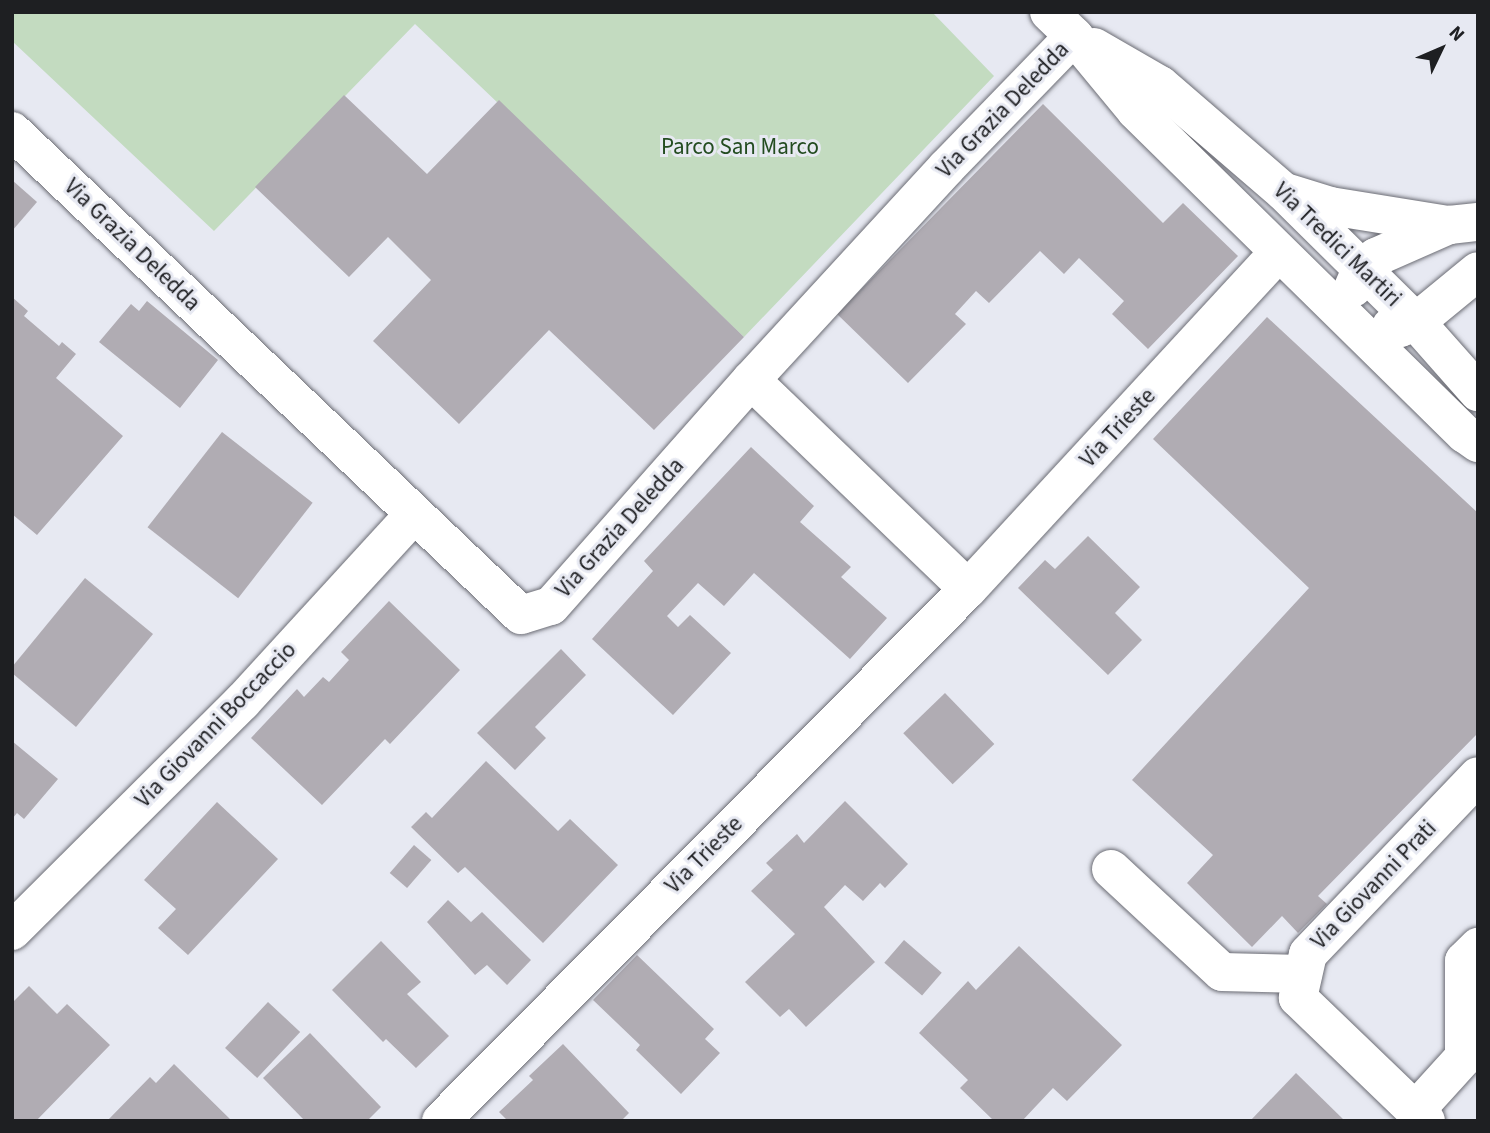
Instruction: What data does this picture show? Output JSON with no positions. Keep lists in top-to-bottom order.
{
  "streets": {
    "street": [
      "Via Grazia Deledda",
      "Via Tredici Martiri",
      "Via Trieste",
      "Via Giovanni Boccaccio",
      "Via Giovanni Prati"
    ]
  },
  "crossings": [
    ["Via Grazia Deledda", "Via Tredici Martiri"],
    ["Via Grazia Deledda", "Via Giovanni Boccaccio"]
  ],
  "parks": ["Parco San Marco"],
  "north": "top right"
}
